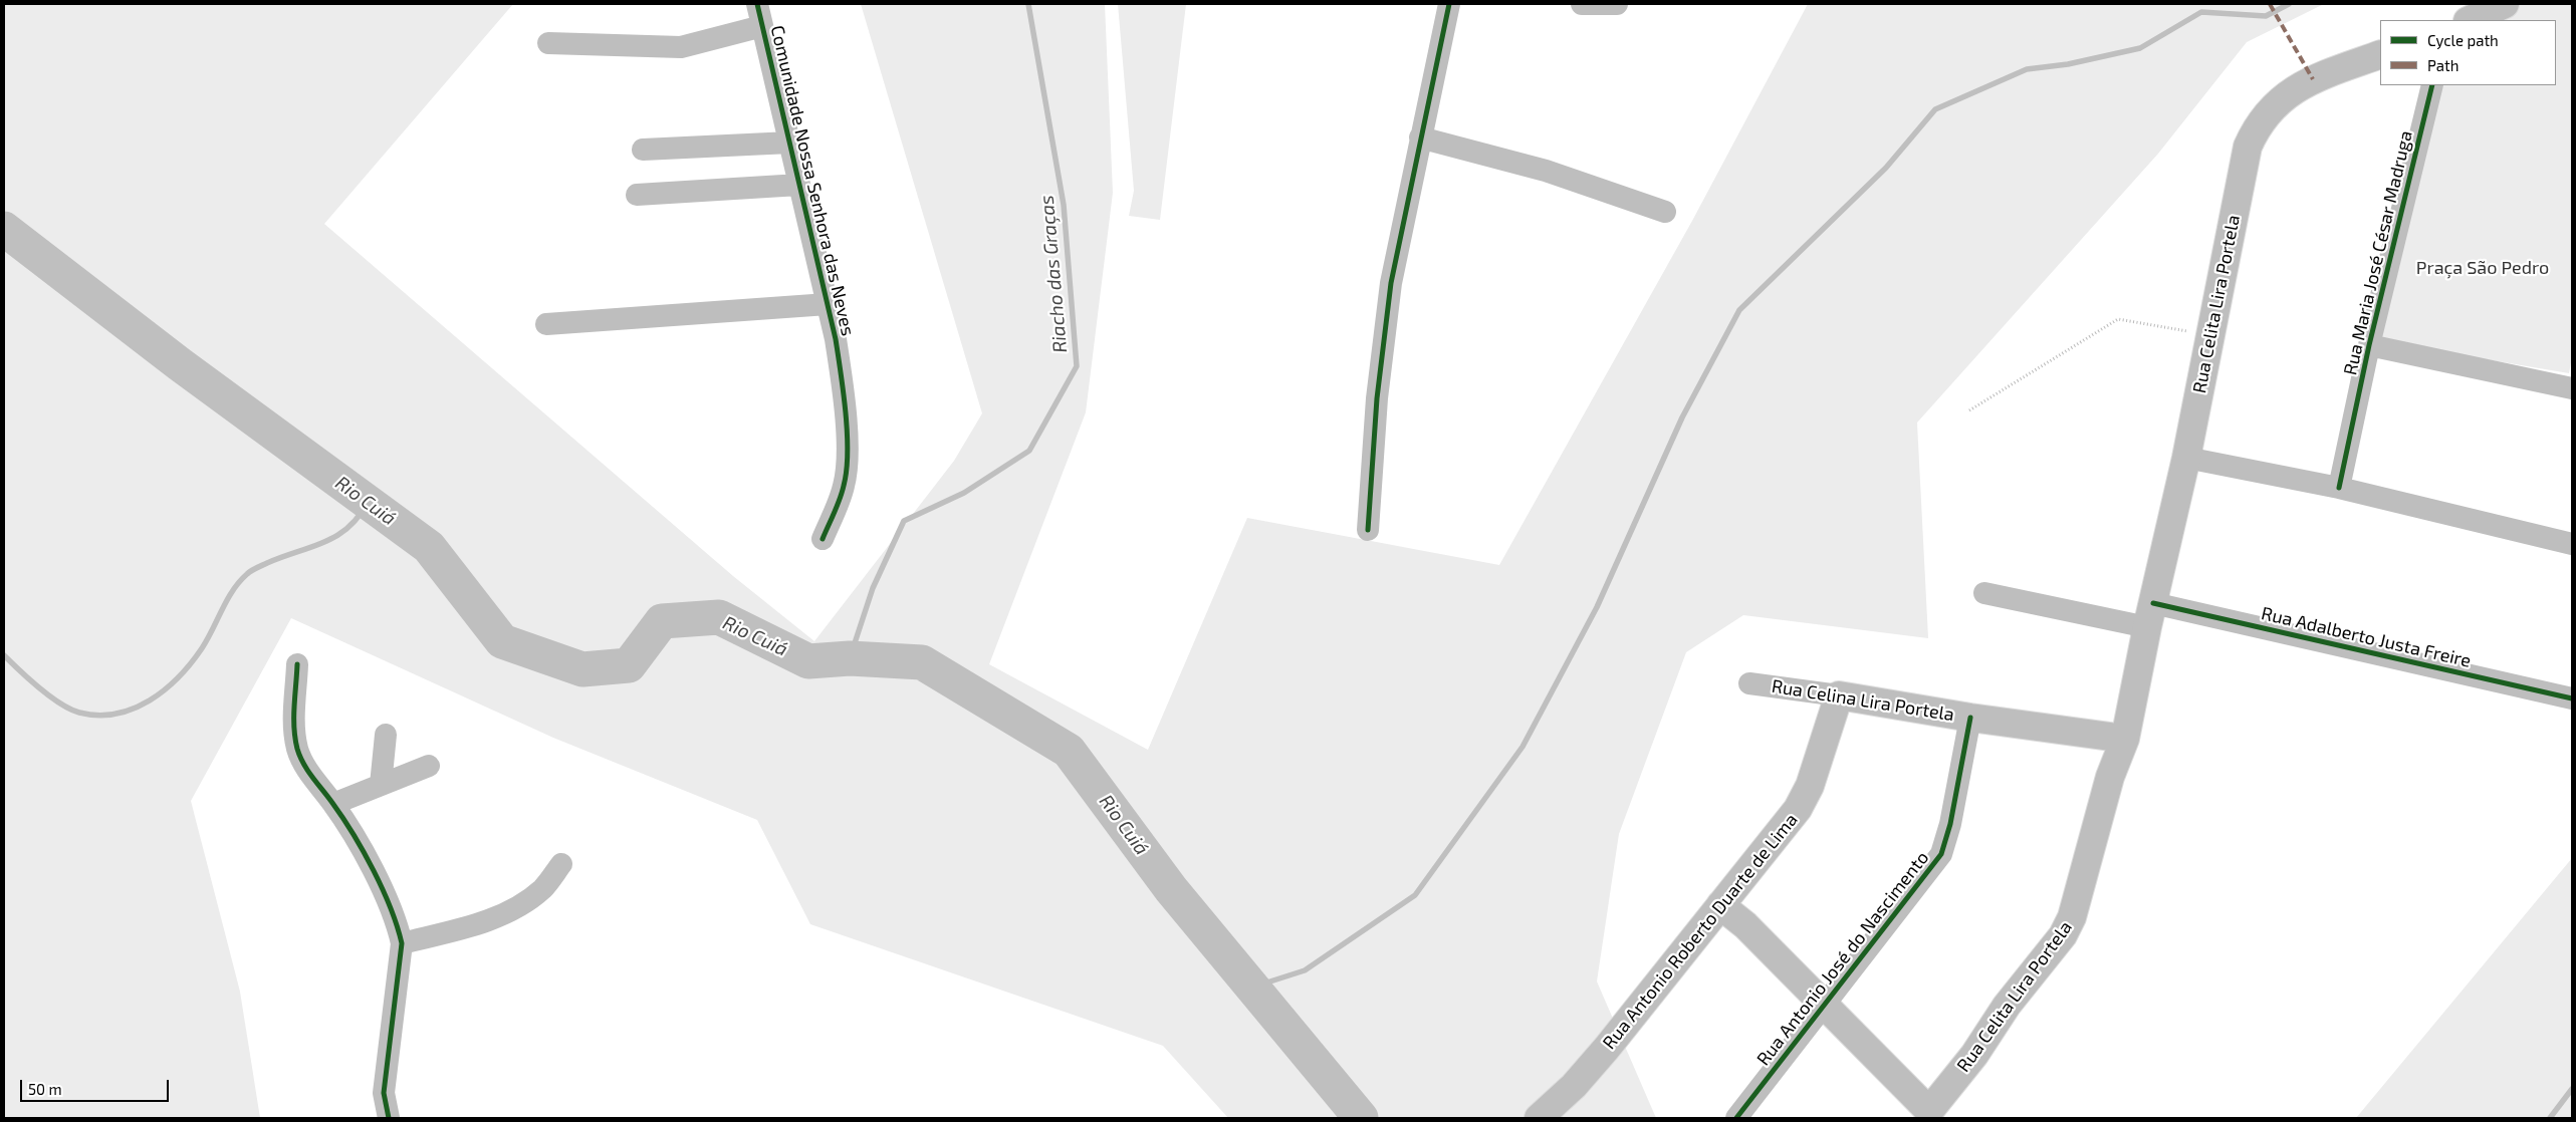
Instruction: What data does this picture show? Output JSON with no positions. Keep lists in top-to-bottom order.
{
  "streets": {
    "main road": ["Rua Celita Lira Portela", "Rua Celina Lira Portela", "Rua Antonio Roberto Duarte de Lima"],
    "street": [
      "Comunidade Nossa Senhora das Neves",
      "Rua Maria José César Madruga",
      "Rua Adalberto Justa Freire",
      "Rua Antonio José do Nascimento"
    ]
  },
  "crossings": [
    ["Rua Celita Lira Portela", "Rua Adalberto Justa Freire"],
    ["Rua Celita Lira Portela", "Rua Celina Lira Portela"],
    ["Rua Celina Lira Portela", "Rua Antonio Roberto Duarte de Lima"],
    ["Rua Celina Lira Portela", "Rua Antonio José do Nascimento"]
  ],
  "water": ["Riacho das Graças", "Rio Cuiá"],
  "parks": ["Praça São Pedro"],
  "legend": ["Cycle path", "Path"],
  "scale_bar": "50 m"
}
